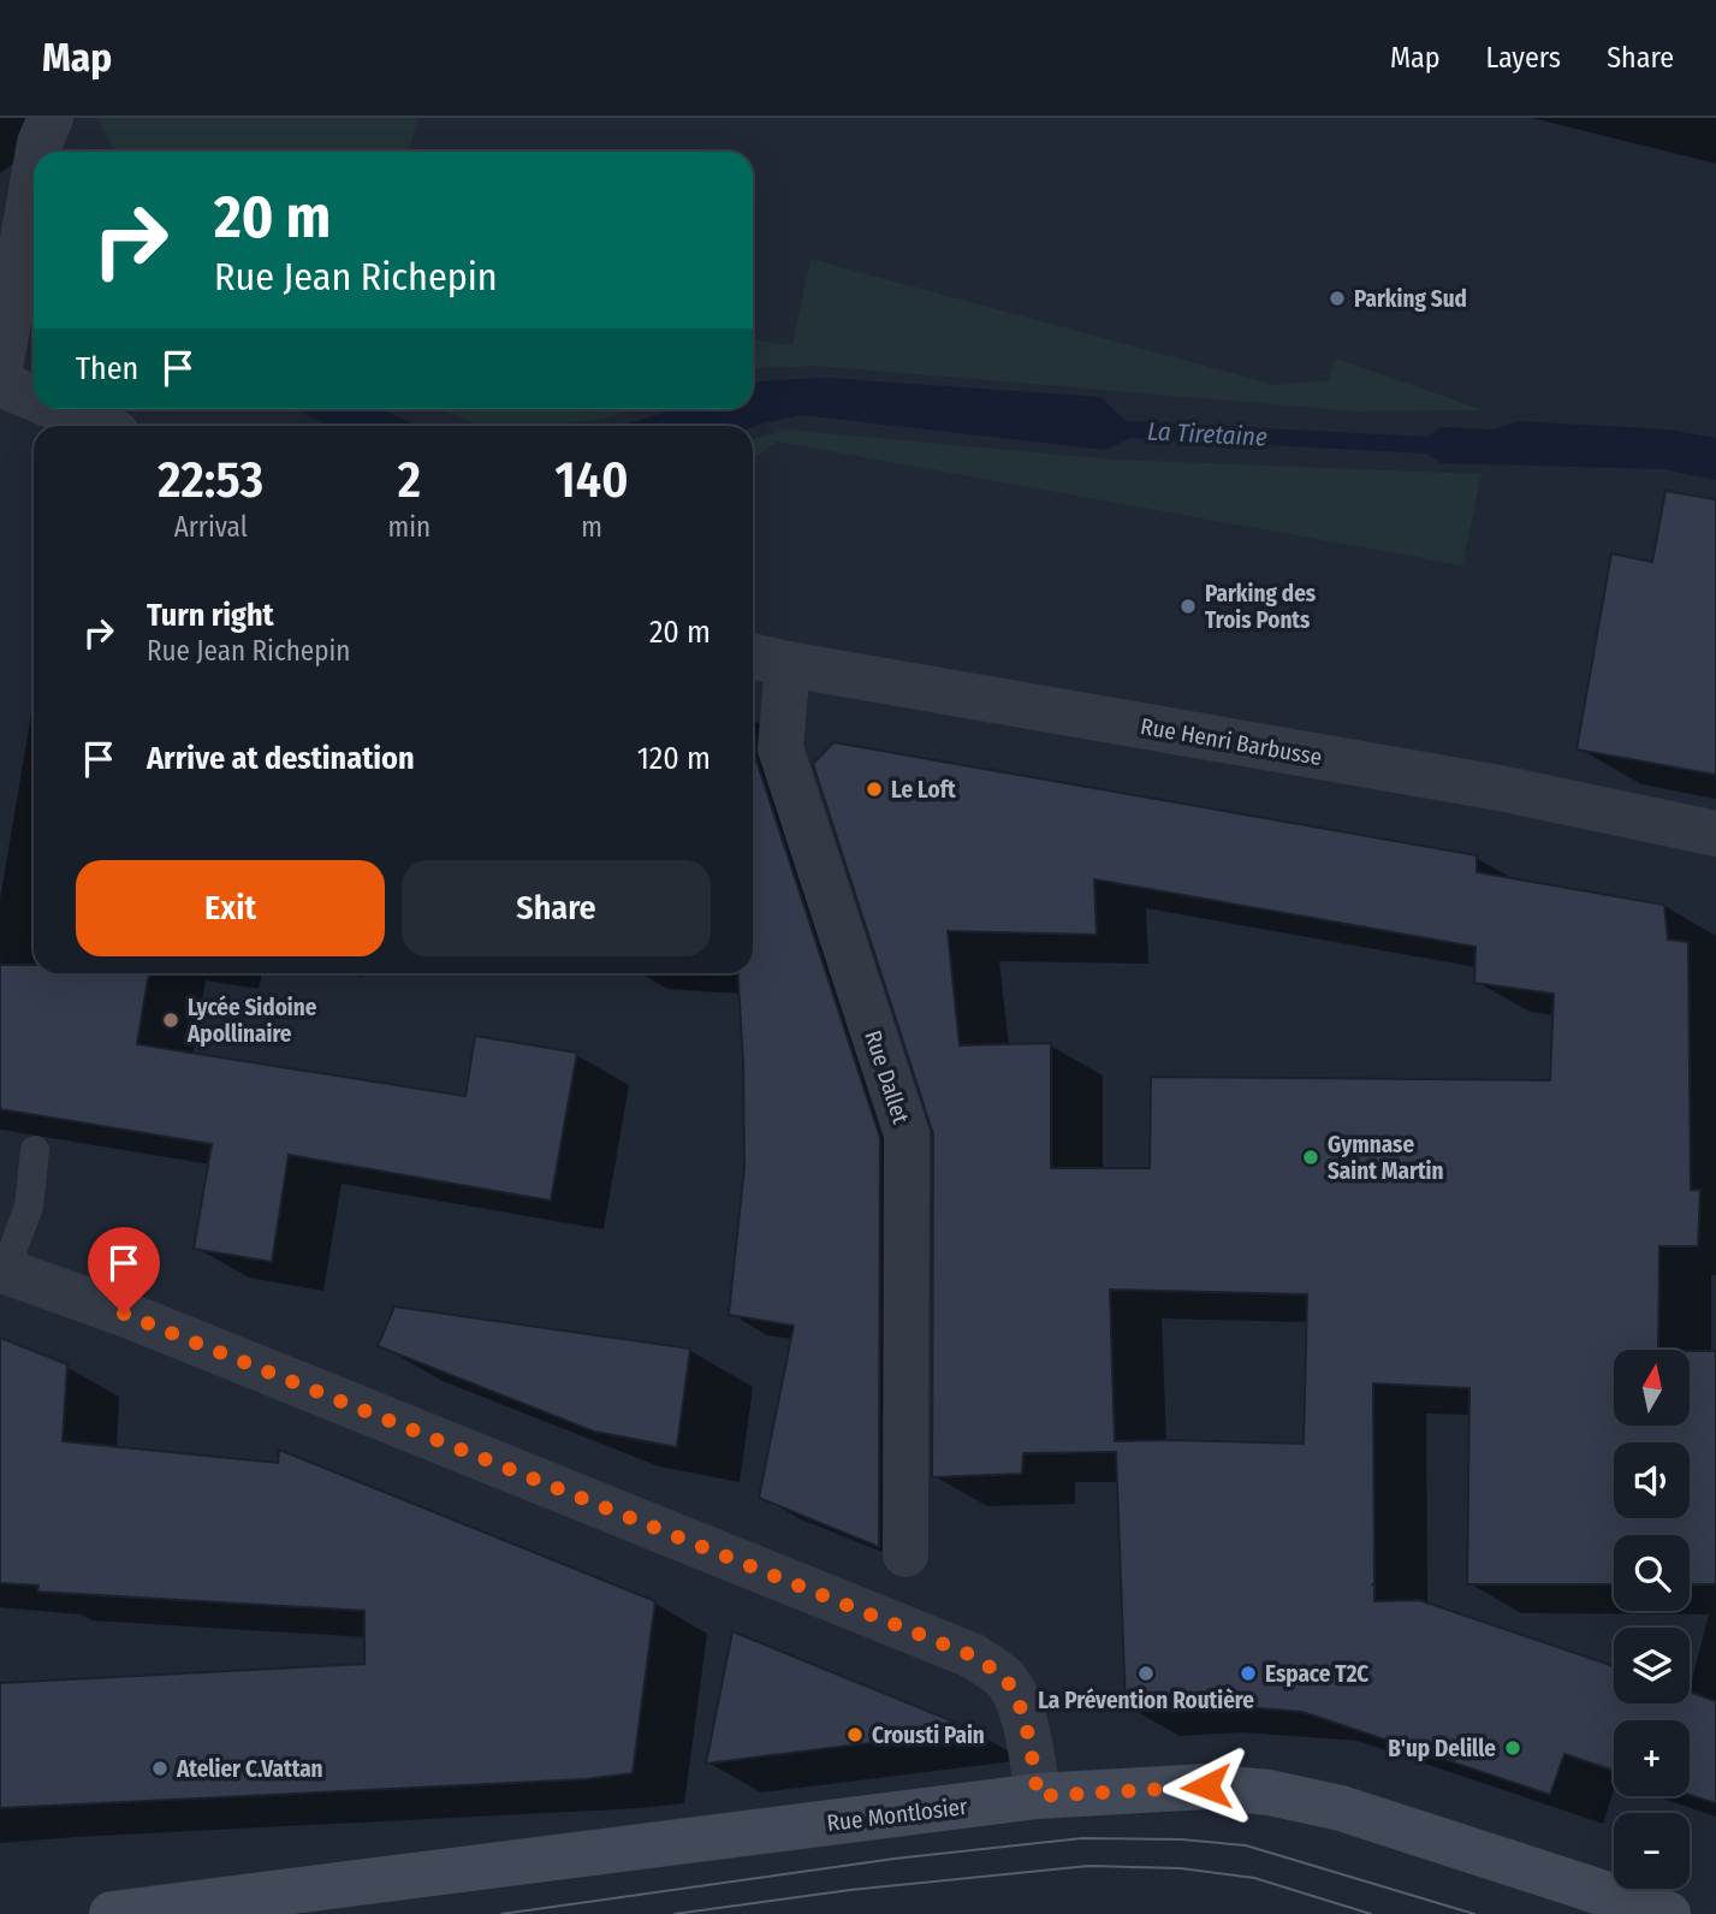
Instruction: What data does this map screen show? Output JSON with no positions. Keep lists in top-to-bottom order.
{
  "streets": {
    "main road": ["Rue Montlosier"],
    "street": ["Rue Henri Barbusse", "Rue Dallet"]
  },
  "crossings": [
    ["Rue Henri Barbusse", "Rue Dallet"]
  ],
  "water": ["La Tiretaine"],
  "places": [
    "Parking Sud",
    "Parking des Trois Ponts",
    "Le Loft",
    "Lycée Sidoine Apollinaire",
    "Gymnase Saint Martin",
    "La Prévention Routière",
    "Espace T2C",
    "Crousti Pain",
    "B'up Delille",
    "Atelier C.Vattan"
  ],
  "north": "top",
  "page": {
    "header": "Map",
    "nav": ["Map", "Layers", "Share"],
    "turn": ["20 m", "Rue Jean Richepin"],
    "then": "Then",
    "eta": [
      "22:53",
      "Arrival",
      "2",
      "min",
      "140",
      "m"
    ],
    "list": [
      {
        "name": "Turn right",
        "note": "Rue Jean Richepin",
        "value": "20 m"
      },
      {
        "name": "Arrive at destination",
        "value": "120 m"
      }
    ],
    "buttons": ["Exit", "Share"],
    "map_buttons": ["+", "−"]
  }
}
